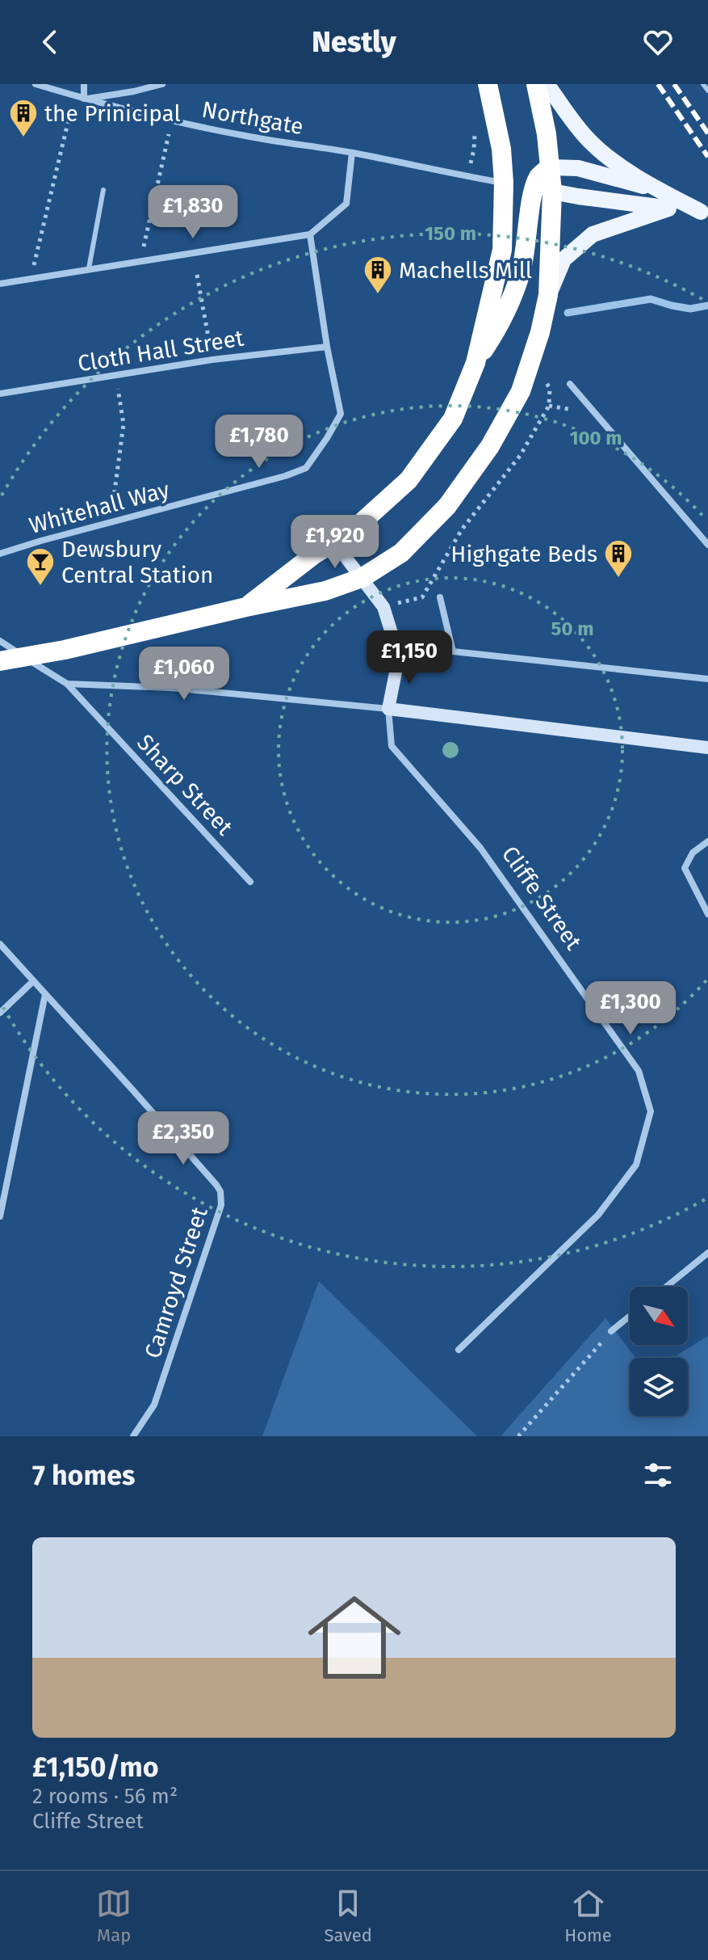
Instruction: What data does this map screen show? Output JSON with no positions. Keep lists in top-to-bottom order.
{
  "streets": {
    "street": [
      "Northgate",
      "Cloth Hall Street",
      "Whitehall Way",
      "Sharp Street",
      "Cliffe Street",
      "Camroyd Street"
    ]
  },
  "crossings": [
    ["Cloth Hall Street", "Whitehall Way"]
  ],
  "places": {
    "building": ["the Prinicipal", "Machells Mill", "Highgate Beds"],
    "bar": ["Dewsbury Central Station"]
  },
  "north": "bottom right",
  "page": {
    "header": "Nestly",
    "price": [
      "£1,830",
      "£1,780",
      "£1,920",
      "£1,150",
      "£1,060",
      "£1,300",
      "£2,350"
    ],
    "heading": "7 homes",
    "list": [
      {
        "name": "£1,150/mo",
        "note": "2 rooms · 56 m² · Cliffe Street"
      }
    ],
    "tabs": ["Map", "Saved", "Home"]
  },
  "rings": ["150 m", "100 m", "50 m"]
}
